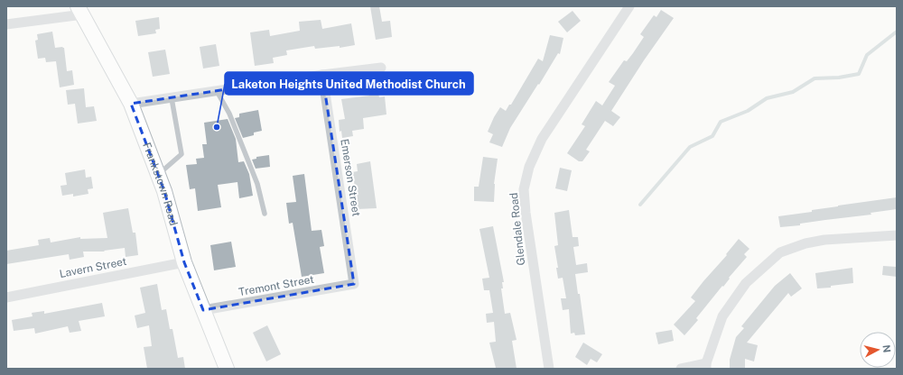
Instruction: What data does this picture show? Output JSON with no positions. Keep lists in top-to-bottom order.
{
  "streets": {
    "main road": ["Frankstown Road"],
    "street": [
      "Emerson Street",
      "Glendale Road",
      "Lavern Street",
      "Tremont Street"
    ]
  },
  "crossings": [
    ["Emerson Street", "Tremont Street"],
    ["Frankstown Road", "Lavern Street"],
    ["Frankstown Road", "Tremont Street"]
  ],
  "places": ["Laketon Heights United Methodist Church"],
  "north": "right"
}
